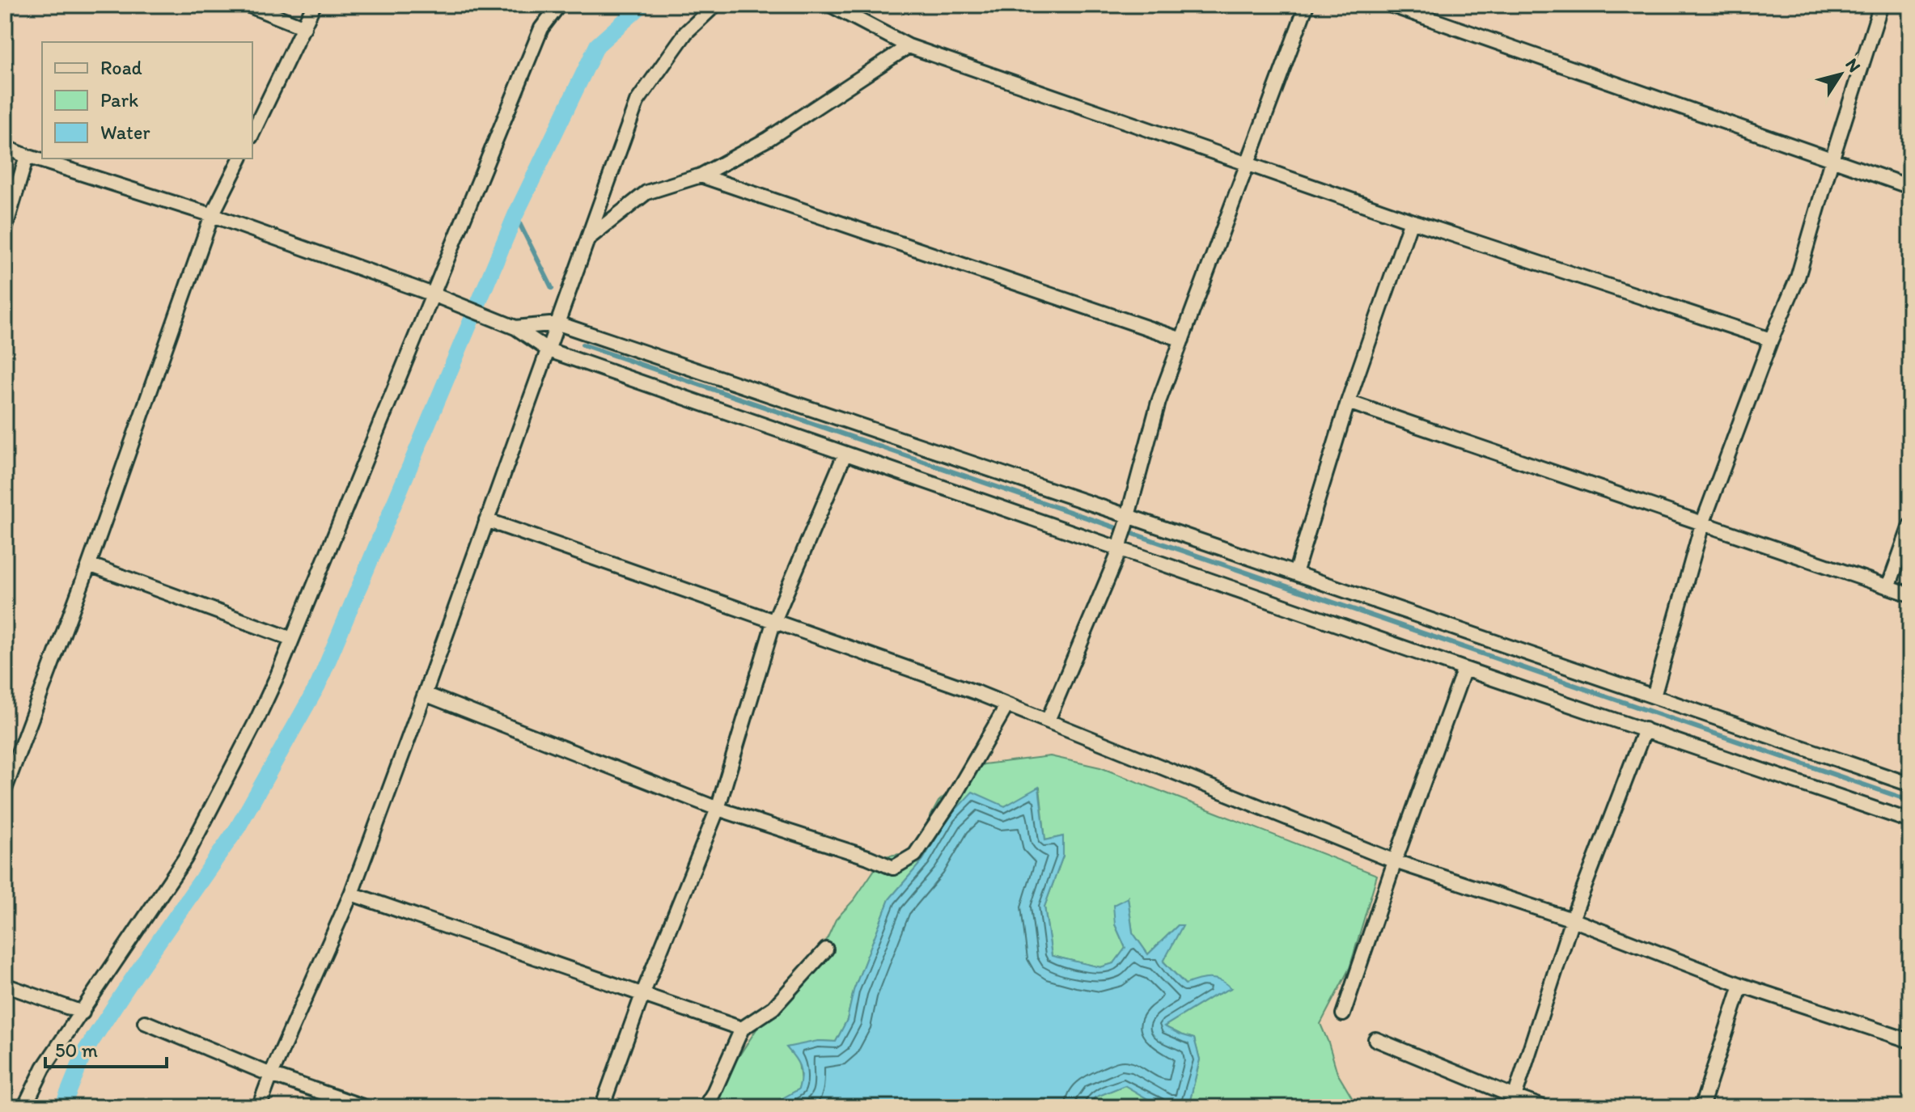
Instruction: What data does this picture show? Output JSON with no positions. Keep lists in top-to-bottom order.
{
  "legend": ["Road", "Park", "Water"],
  "scale_bar": "50 m",
  "north": "top right"
}
